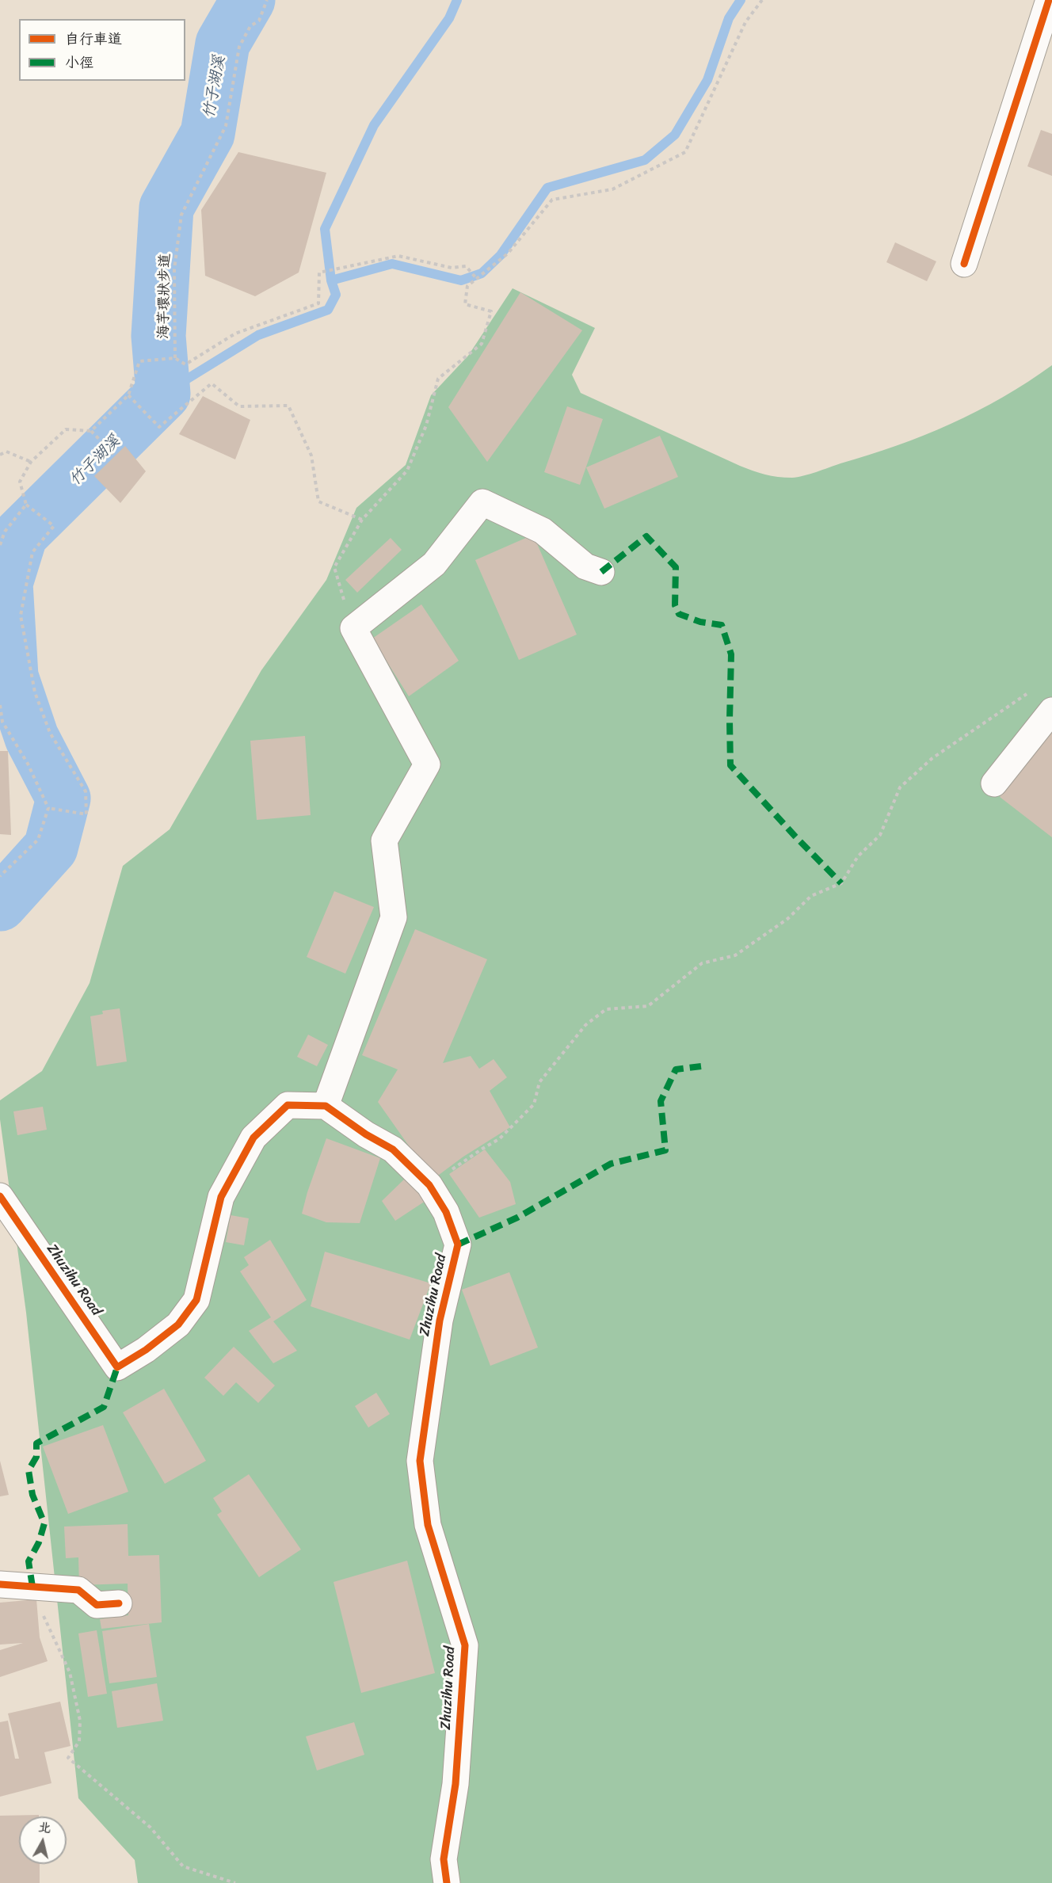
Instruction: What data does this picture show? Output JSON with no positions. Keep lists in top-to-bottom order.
{
  "streets": {
    "street": ["Zhuzihu Road"],
    "path": ["海芋環狀步道"]
  },
  "water": ["竹子湖溪"],
  "legend": ["自行車道", "小徑"],
  "north": "top"
}
